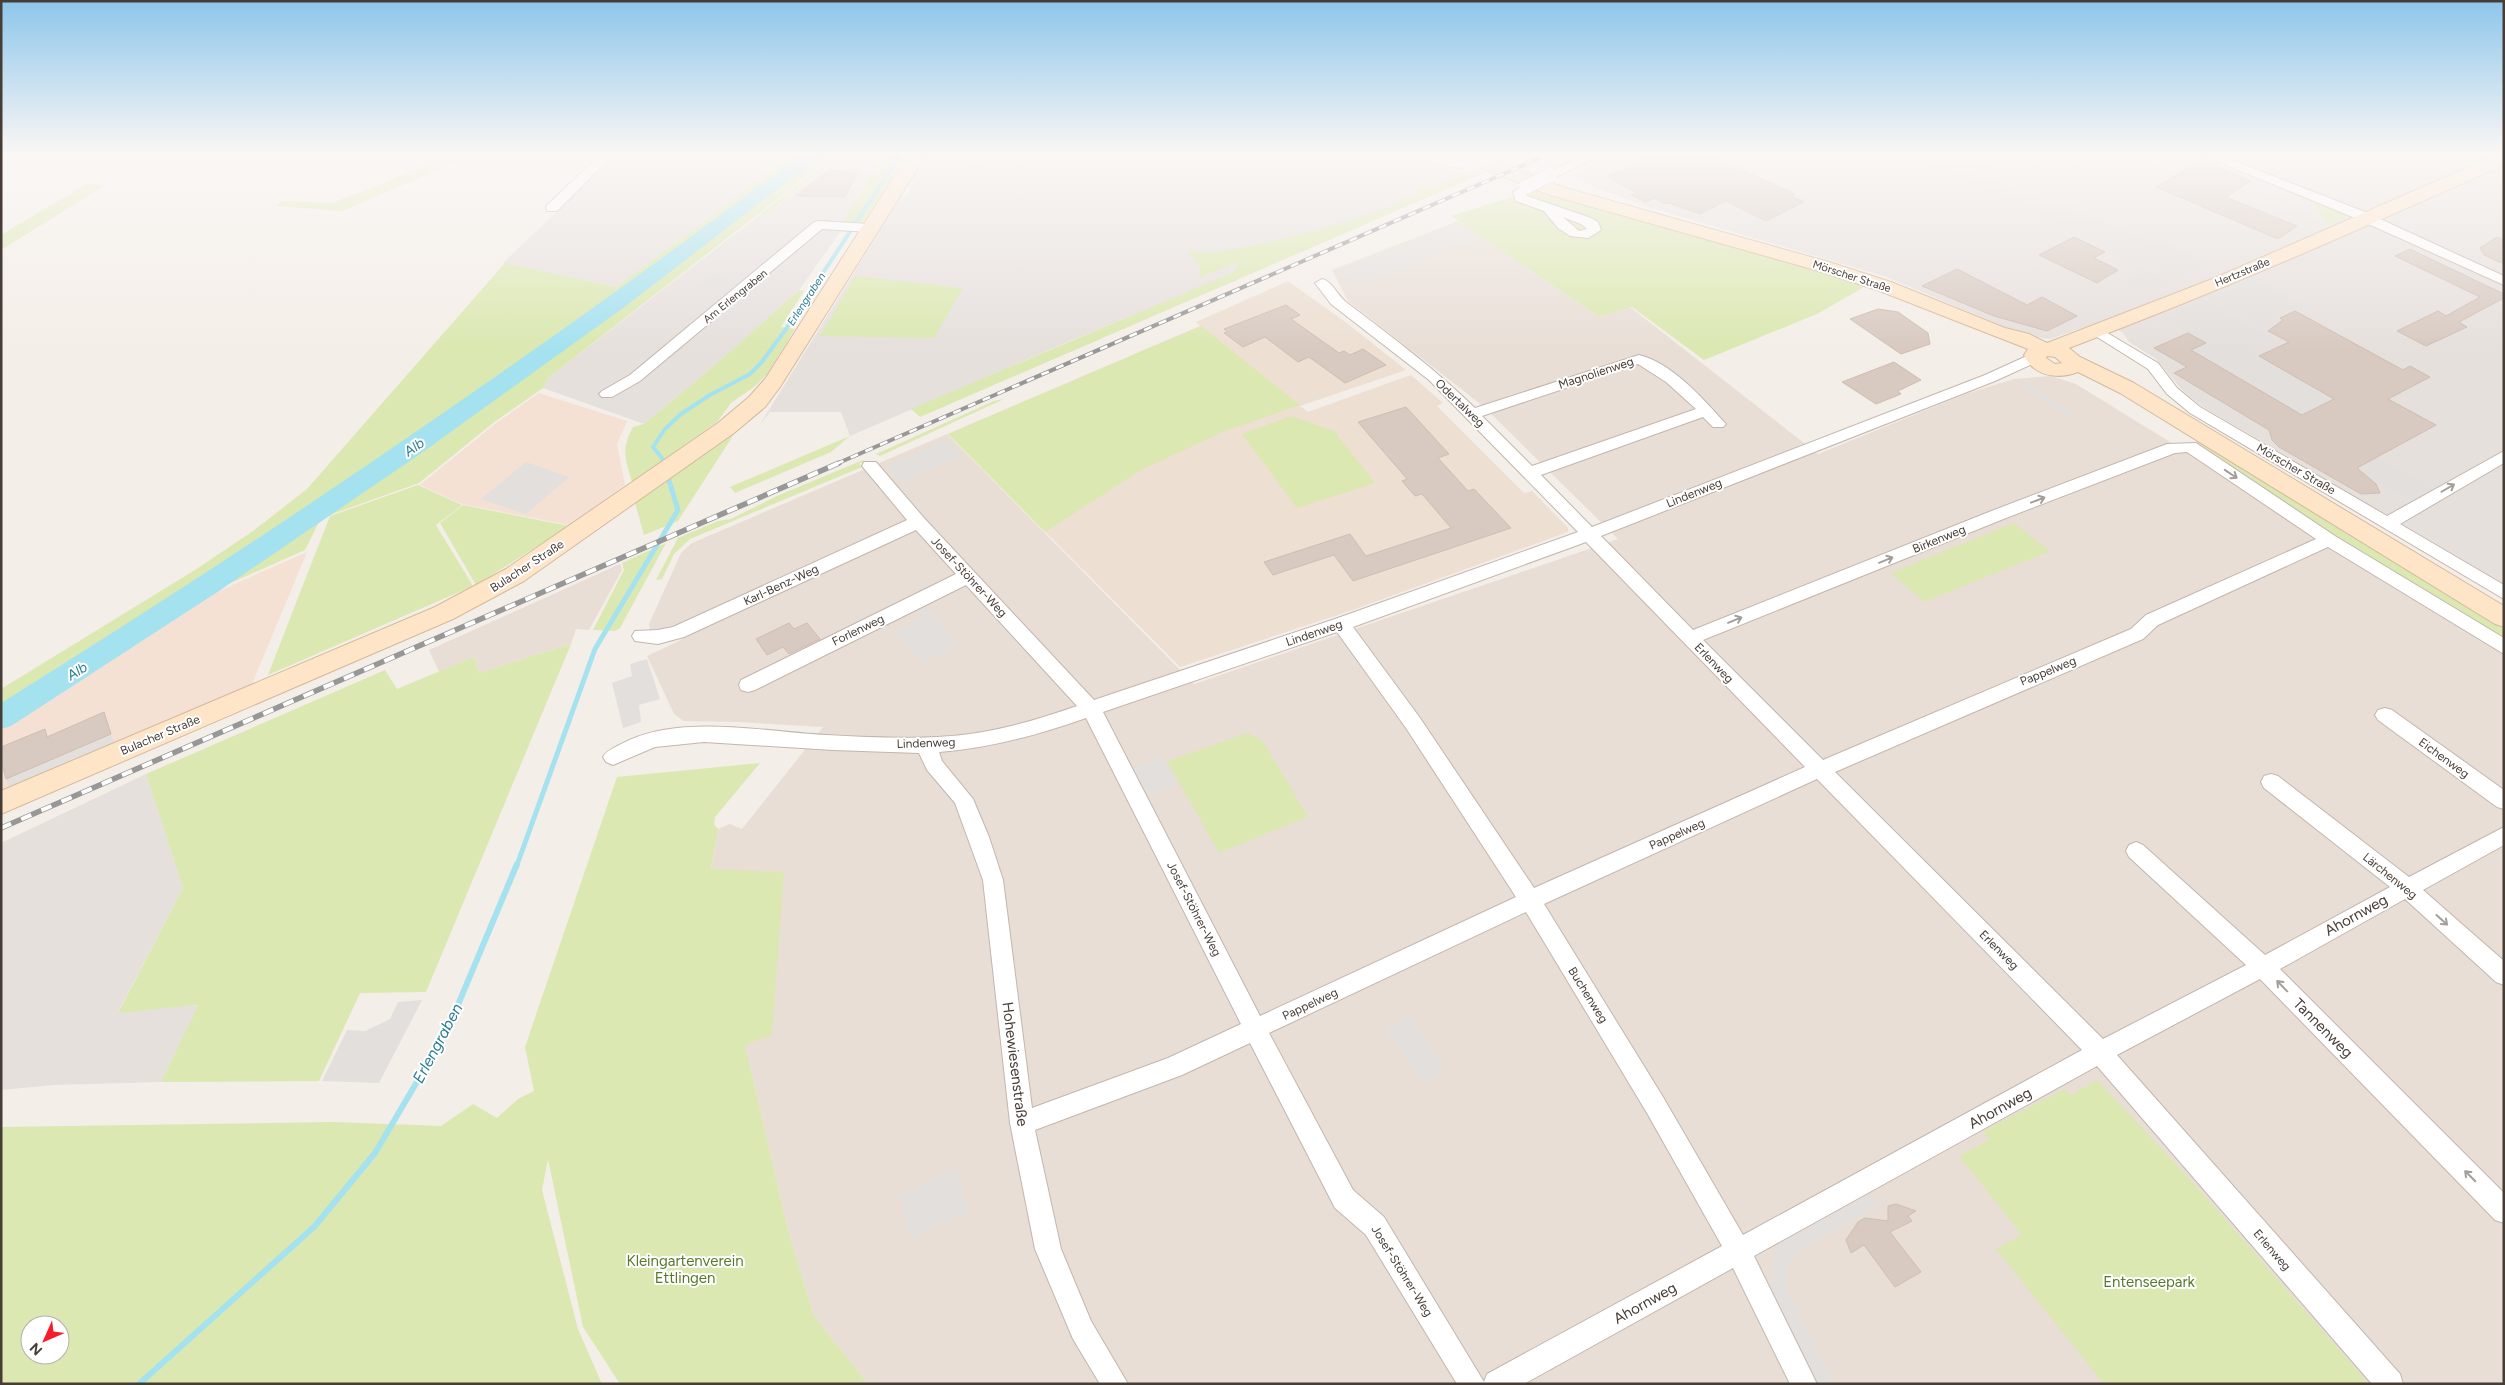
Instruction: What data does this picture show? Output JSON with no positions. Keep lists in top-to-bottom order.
{
  "streets": {
    "street": [
      "Hertzstraße",
      "Mörscher Straße",
      "Am Erlengraben",
      "Magnolienweg",
      "Odertalweg",
      "Lindenweg",
      "Birkenweg",
      "Bulacher Straße",
      "Josef-Stöhrer-Weg",
      "Karl-Benz-Weg",
      "Forlenweg",
      "Erlenweg",
      "Pappelweg",
      "Eichenweg",
      "Lärchenweg",
      "Ahornweg",
      "Buchenweg",
      "Tannenweg",
      "Hohewiesenstraße"
    ]
  },
  "crossings": [
    ["Hertzstraße", "Mörscher Straße"],
    ["Hertzstraße", "Lindenweg"],
    ["Mörscher Straße", "Lindenweg"],
    ["Am Erlengraben", "Bulacher Straße"],
    ["Magnolienweg", "Odertalweg"],
    ["Odertalweg", "Lindenweg"],
    ["Odertalweg", "Erlenweg"],
    ["Lindenweg", "Josef-Stöhrer-Weg"],
    ["Lindenweg", "Erlenweg"],
    ["Lindenweg", "Buchenweg"],
    ["Lindenweg", "Hohewiesenstraße"],
    ["Birkenweg", "Erlenweg"],
    ["Birkenweg", "Pappelweg"],
    ["Josef-Stöhrer-Weg", "Karl-Benz-Weg"],
    ["Josef-Stöhrer-Weg", "Forlenweg"],
    ["Josef-Stöhrer-Weg", "Pappelweg"],
    ["Erlenweg", "Pappelweg"],
    ["Erlenweg", "Ahornweg"],
    ["Pappelweg", "Buchenweg"],
    ["Pappelweg", "Hohewiesenstraße"],
    ["Lärchenweg", "Ahornweg"],
    ["Ahornweg", "Buchenweg"],
    ["Ahornweg", "Tannenweg"]
  ],
  "one_way": ["Birkenweg", "Lärchenweg", "Tannenweg"],
  "water": ["Erlengraben", "Alb"],
  "parks": ["Kleingartenverein Ettlingen", "Entenseepark"],
  "north": "bottom left"
}
